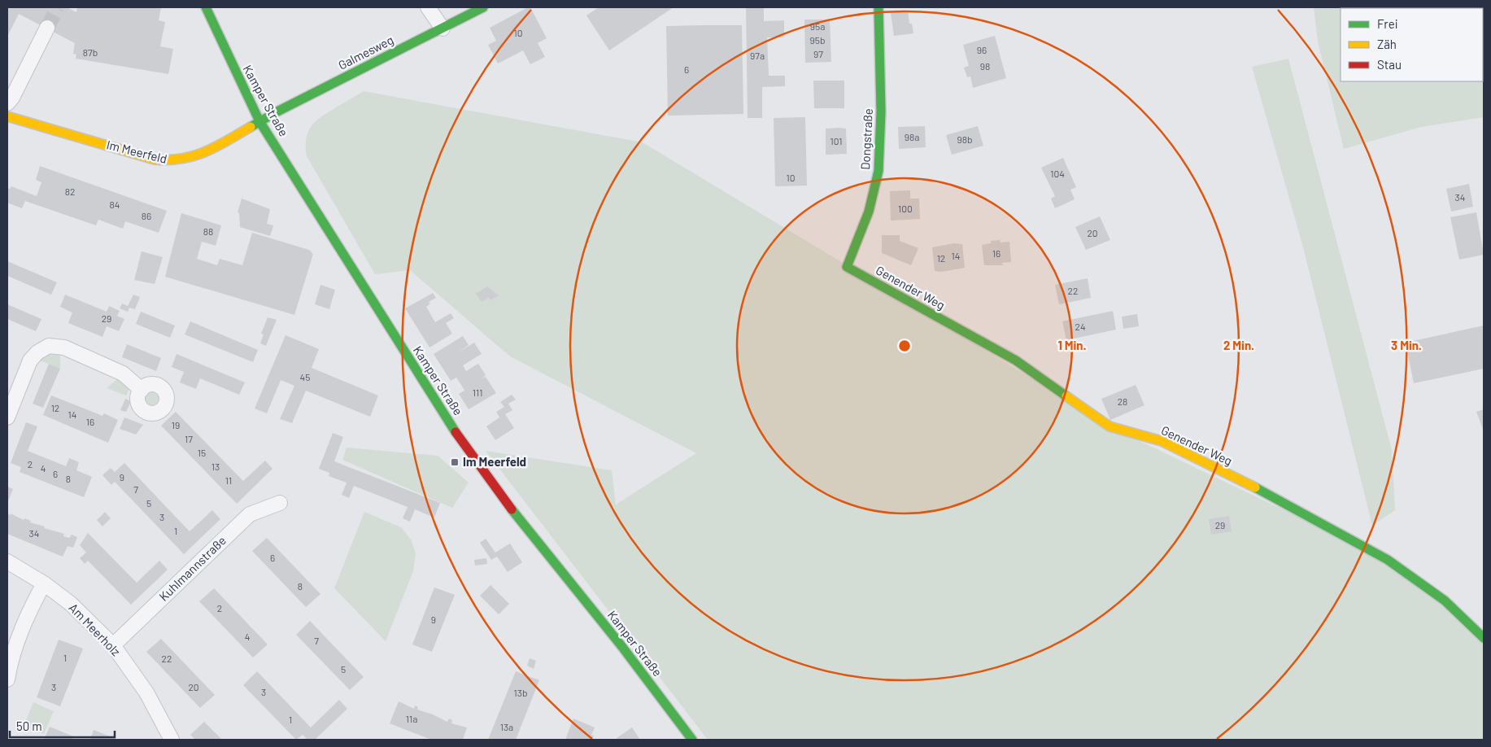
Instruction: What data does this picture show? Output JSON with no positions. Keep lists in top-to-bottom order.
{
  "streets": {
    "street": [
      "Galmesweg",
      "Kamper Straße",
      "Dongstraße",
      "Im Meerfeld",
      "Genender Weg",
      "Kuhlmannstraße",
      "Am Meerholz"
    ]
  },
  "crossings": [
    ["Galmesweg", "Kamper Straße"],
    ["Galmesweg", "Im Meerfeld"],
    ["Kamper Straße", "Im Meerfeld"],
    ["Dongstraße", "Genender Weg"],
    ["Kuhlmannstraße", "Am Meerholz"]
  ],
  "places": {
    "transit": ["Im Meerfeld"]
  },
  "house_numbers": [
    "95a",
    "10",
    "95b",
    "96",
    "87b",
    "97",
    "97a",
    "98",
    "6",
    "98a",
    "98b",
    "101",
    "104",
    "10",
    "82",
    "34",
    "84",
    "100",
    "86",
    "88",
    "20",
    "16",
    "14",
    "12",
    "22",
    "29",
    "24",
    "45",
    "111",
    "28",
    "12",
    "14",
    "16",
    "19",
    "17",
    "15",
    "2",
    "13",
    "4",
    "6",
    "9",
    "8",
    "11",
    "7",
    "5",
    "3",
    "29",
    "1",
    "34",
    "6",
    "8",
    "2",
    "9",
    "4",
    "7",
    "1",
    "22",
    "5",
    "3",
    "20",
    "3",
    "13b",
    "11a",
    "1",
    "13a"
  ],
  "legend": ["Frei", "Zäh", "Stau"],
  "scale_bar": "50 m",
  "rings": ["1 Min.", "2 Min.", "3 Min."]
}
